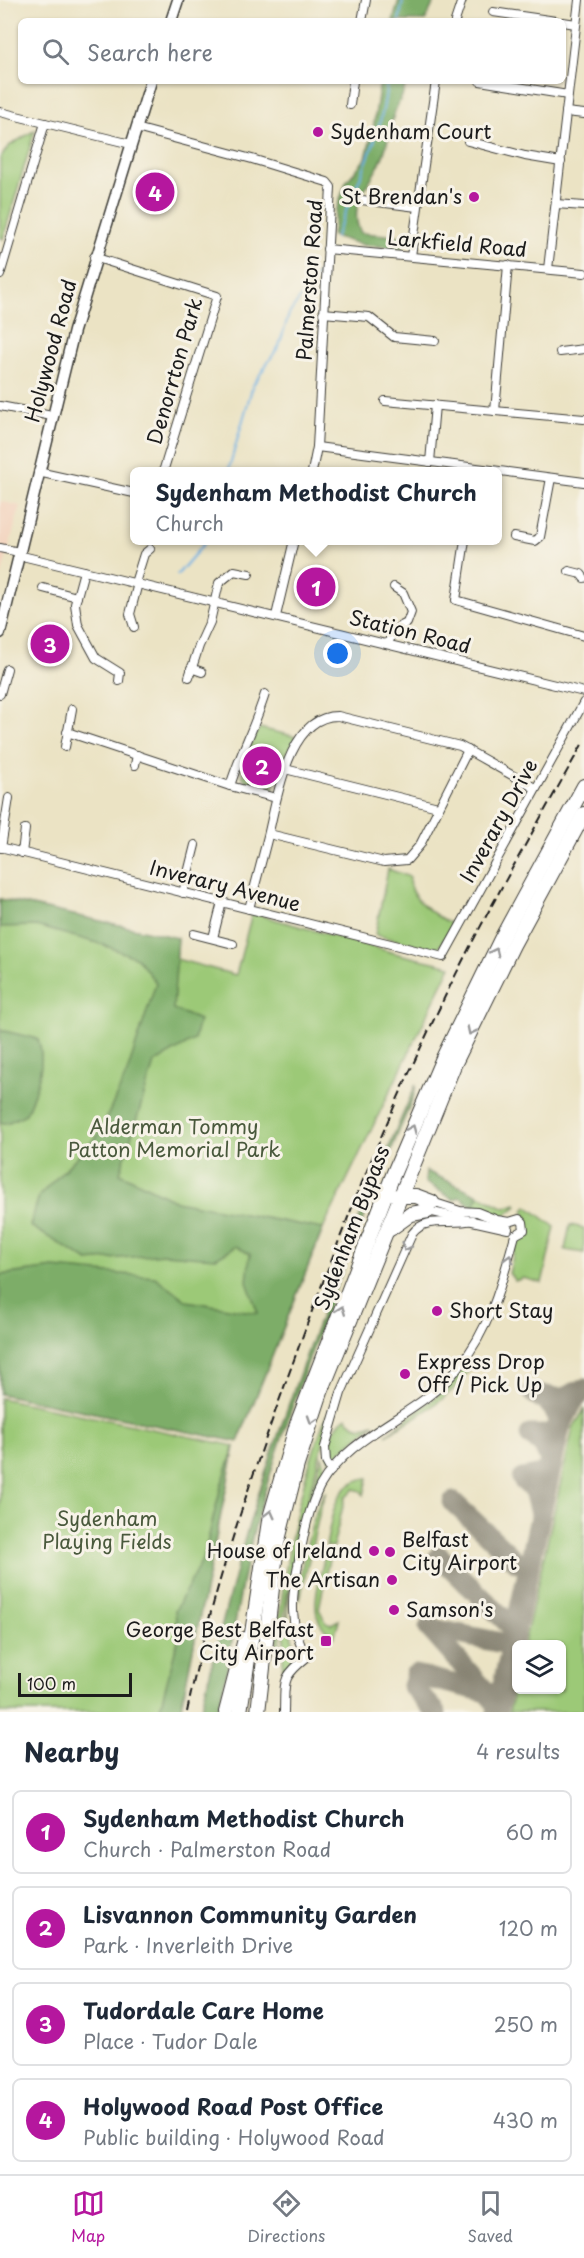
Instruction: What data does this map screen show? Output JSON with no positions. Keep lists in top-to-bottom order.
{
  "streets": {
    "highway": ["Sydenham Bypass"],
    "main road": ["Holywood Road"],
    "street": [
      "Larkfield Road",
      "Palmerston Road",
      "Denorrton Park",
      "Station Road",
      "Inverary Drive",
      "Inverary Avenue"
    ]
  },
  "crossings": [
    ["Larkfield Road", "Palmerston Road"],
    ["Palmerston Road", "Holywood Road"],
    ["Holywood Road", "Denorrton Park"],
    ["Holywood Road", "Station Road"],
    ["Inverary Drive", "Inverary Avenue"]
  ],
  "parks": ["Alderman Tommy Patton Memorial Park", "Sydenham Playing Fields"],
  "places": {
    "other": [
      "Sydenham Court",
      "St Brendan's",
      "Short Stay",
      "Express Drop Off / Pick Up",
      "House of Ireland",
      "Belfast City Airport",
      "The Artisan",
      "Samson's"
    ],
    "transit": ["George Best Belfast City Airport"]
  },
  "scale_bar": "100 m",
  "page": {
    "search": "Search here",
    "pins": [
      "4",
      "1",
      "3",
      "2"
    ],
    "popup": ["Sydenham Methodist Church", "Church"],
    "scale": "100 m",
    "heading": ["Nearby", "4 results"],
    "list": [
      {
        "mark": "1",
        "name": "Sydenham Methodist Church",
        "note": "Church · Palmerston Road",
        "value": "60 m"
      },
      {
        "mark": "2",
        "name": "Lisvannon Community Garden",
        "note": "Park · Inverleith Drive",
        "value": "120 m"
      },
      {
        "mark": "3",
        "name": "Tudordale Care Home",
        "note": "Place · Tudor Dale",
        "value": "250 m"
      },
      {
        "mark": "4",
        "name": "Holywood Road Post Office",
        "note": "Public building · Holywood Road",
        "value": "430 m"
      }
    ],
    "nav": ["Map", "Directions", "Saved"]
  }
}
